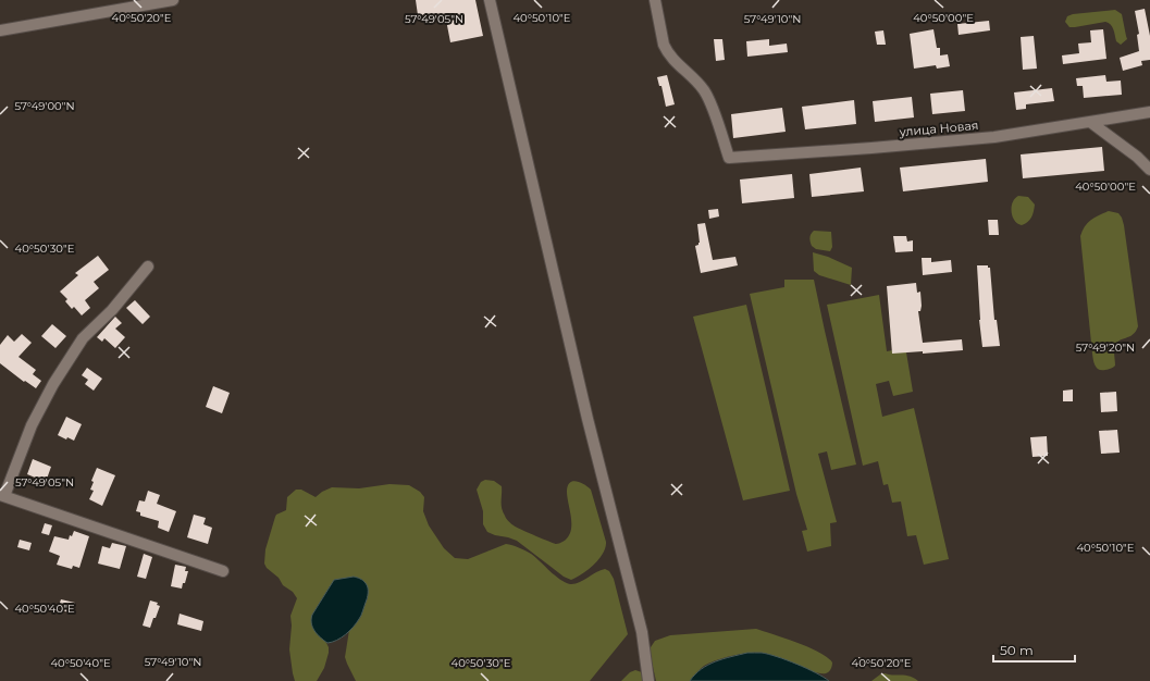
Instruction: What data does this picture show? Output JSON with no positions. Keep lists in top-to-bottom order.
{
  "streets": {
    "street": ["улица Новая"]
  },
  "scale_bar": "50 m",
  "coordinates": [
    "40°50'00\"E",
    "40°50'20\"E",
    "40°50'10\"E",
    "57°49'05\"N",
    "57°49'10\"N",
    "57°49'00\"N",
    "40°50'30\"E",
    "57°49'20\"N",
    "40°50'40\"E"
  ]
}
